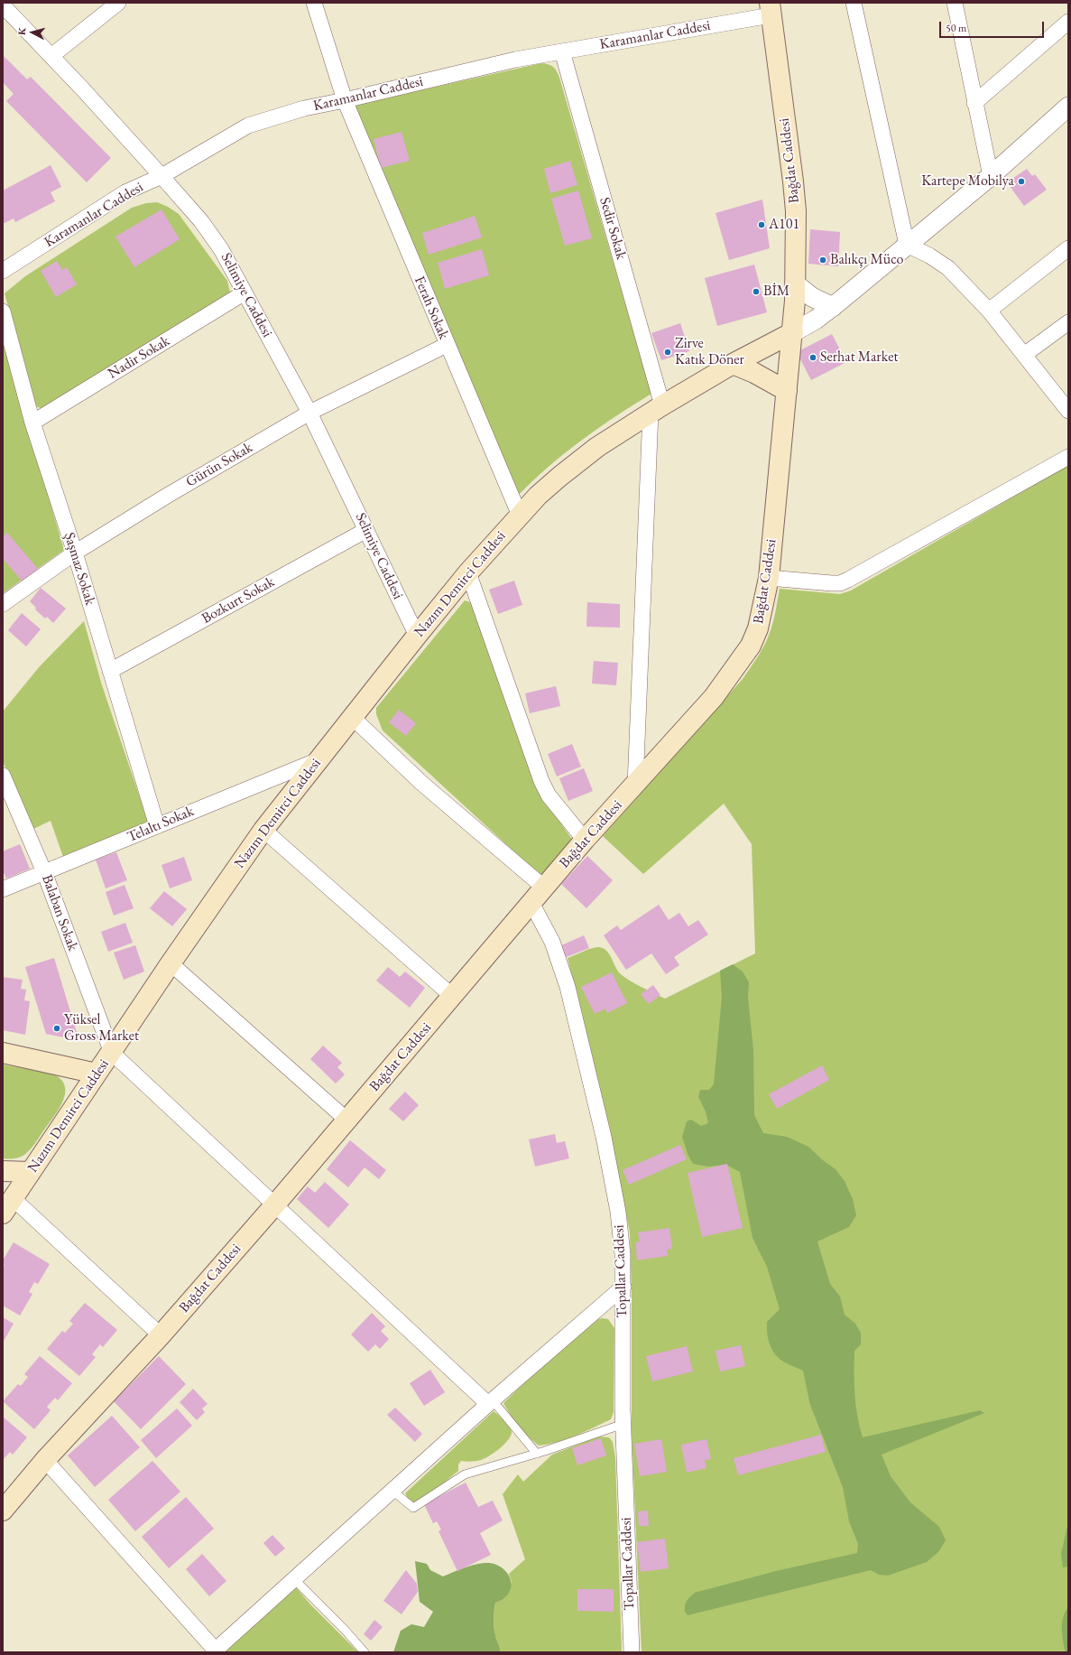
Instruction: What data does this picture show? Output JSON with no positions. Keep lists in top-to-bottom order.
{
  "streets": {
    "main road": ["Bağdat Caddesi", "Nazım Demirci Caddesi"],
    "street": [
      "Karamanlar Caddesi",
      "Sedir Sokak",
      "Selimiye Caddesi",
      "Ferah Sokak",
      "Nadir Sokak",
      "Gürün Sokak",
      "Şaşmaz Sokak",
      "Bozkurt Sokak",
      "Telaltı Sokak",
      "Balaban Sokak",
      "Topallar Caddesi"
    ]
  },
  "crossings": [
    ["Karamanlar Caddesi", "Bağdat Caddesi"],
    ["Karamanlar Caddesi", "Sedir Sokak"],
    ["Karamanlar Caddesi", "Selimiye Caddesi"],
    ["Karamanlar Caddesi", "Ferah Sokak"],
    ["Bağdat Caddesi", "Sedir Sokak"],
    ["Bağdat Caddesi", "Nazım Demirci Caddesi"],
    ["Bağdat Caddesi", "Topallar Caddesi"],
    ["Sedir Sokak", "Nazım Demirci Caddesi"],
    ["Selimiye Caddesi", "Nadir Sokak"],
    ["Selimiye Caddesi", "Gürün Sokak"],
    ["Selimiye Caddesi", "Nazım Demirci Caddesi"],
    ["Selimiye Caddesi", "Bozkurt Sokak"],
    ["Ferah Sokak", "Gürün Sokak"],
    ["Ferah Sokak", "Nazım Demirci Caddesi"],
    ["Nadir Sokak", "Şaşmaz Sokak"],
    ["Gürün Sokak", "Şaşmaz Sokak"],
    ["Şaşmaz Sokak", "Bozkurt Sokak"],
    ["Şaşmaz Sokak", "Telaltı Sokak"],
    ["Nazım Demirci Caddesi", "Telaltı Sokak"],
    ["Nazım Demirci Caddesi", "Balaban Sokak"],
    ["Telaltı Sokak", "Balaban Sokak"]
  ],
  "places": [
    "Kartepe Mobilya",
    "A101",
    "Balıkçı Müco",
    "BİM",
    "Zirve Katık Döner",
    "Serhat Market",
    "Yüksel Gross Market"
  ],
  "scale_bar": "50 m",
  "north": "left"
}
